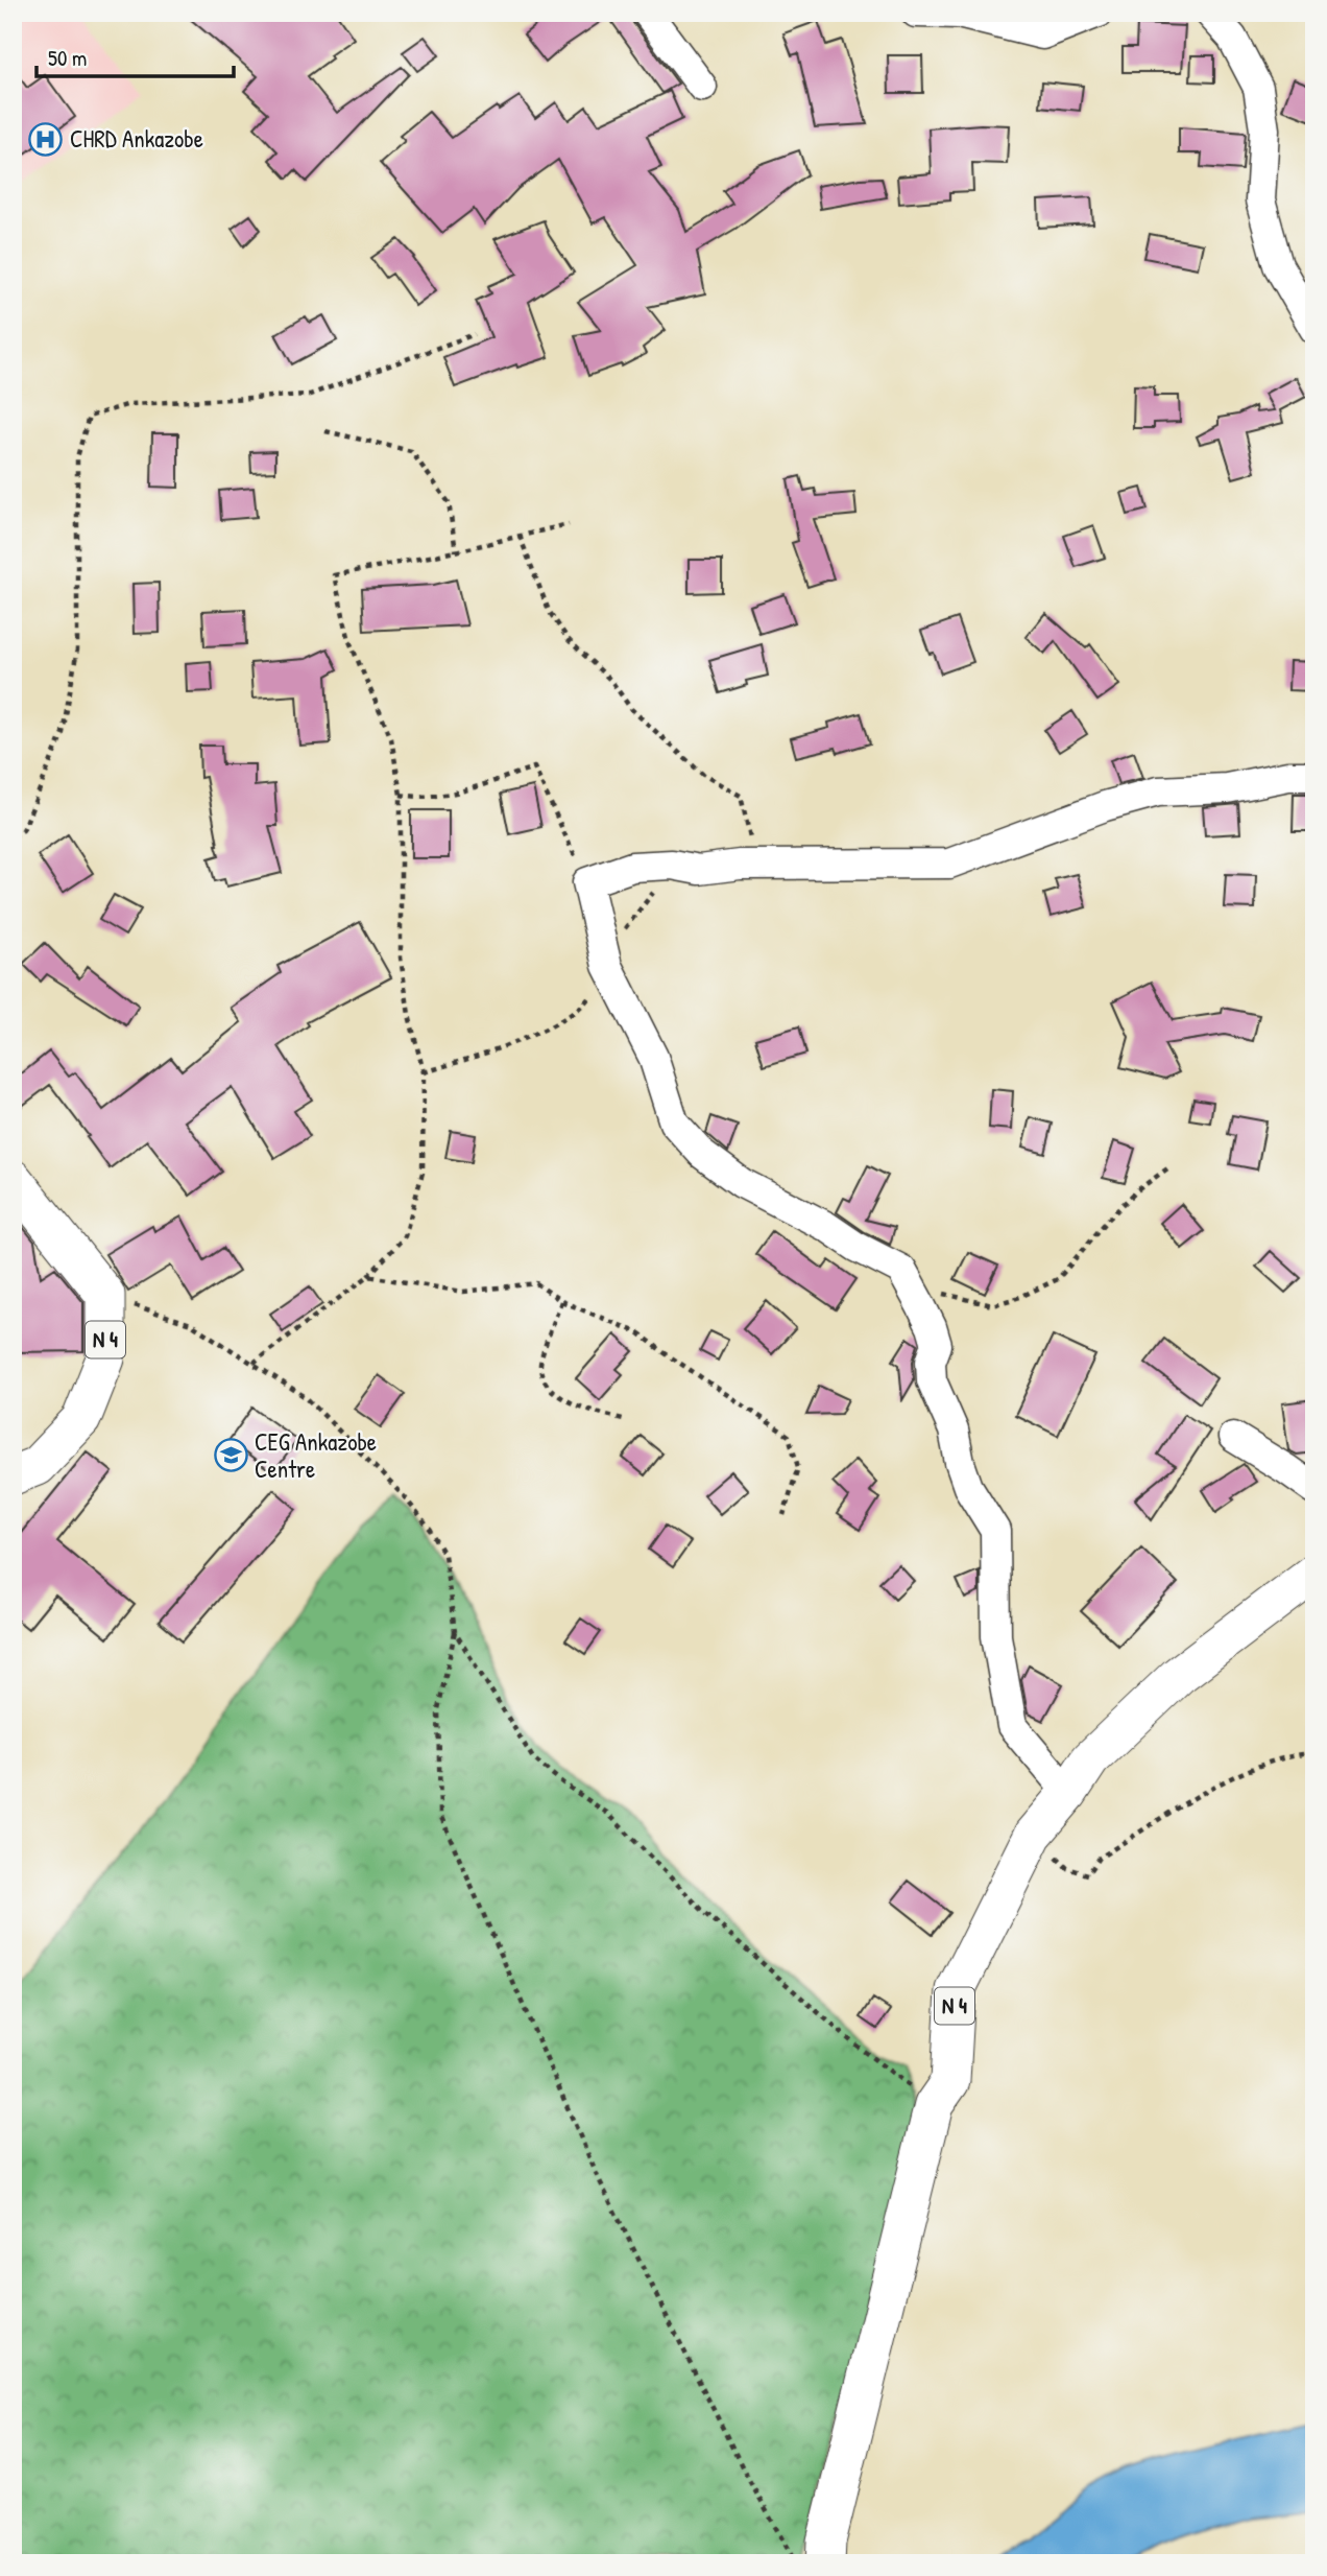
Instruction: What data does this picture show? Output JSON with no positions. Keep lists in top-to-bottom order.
{
  "streets": {
    "main road": ["N 4"]
  },
  "places": {
    "hospital": ["CHRD Ankazobe"],
    "school or university": ["CEG Ankazobe Centre"]
  },
  "scale_bar": "50 m"
}
